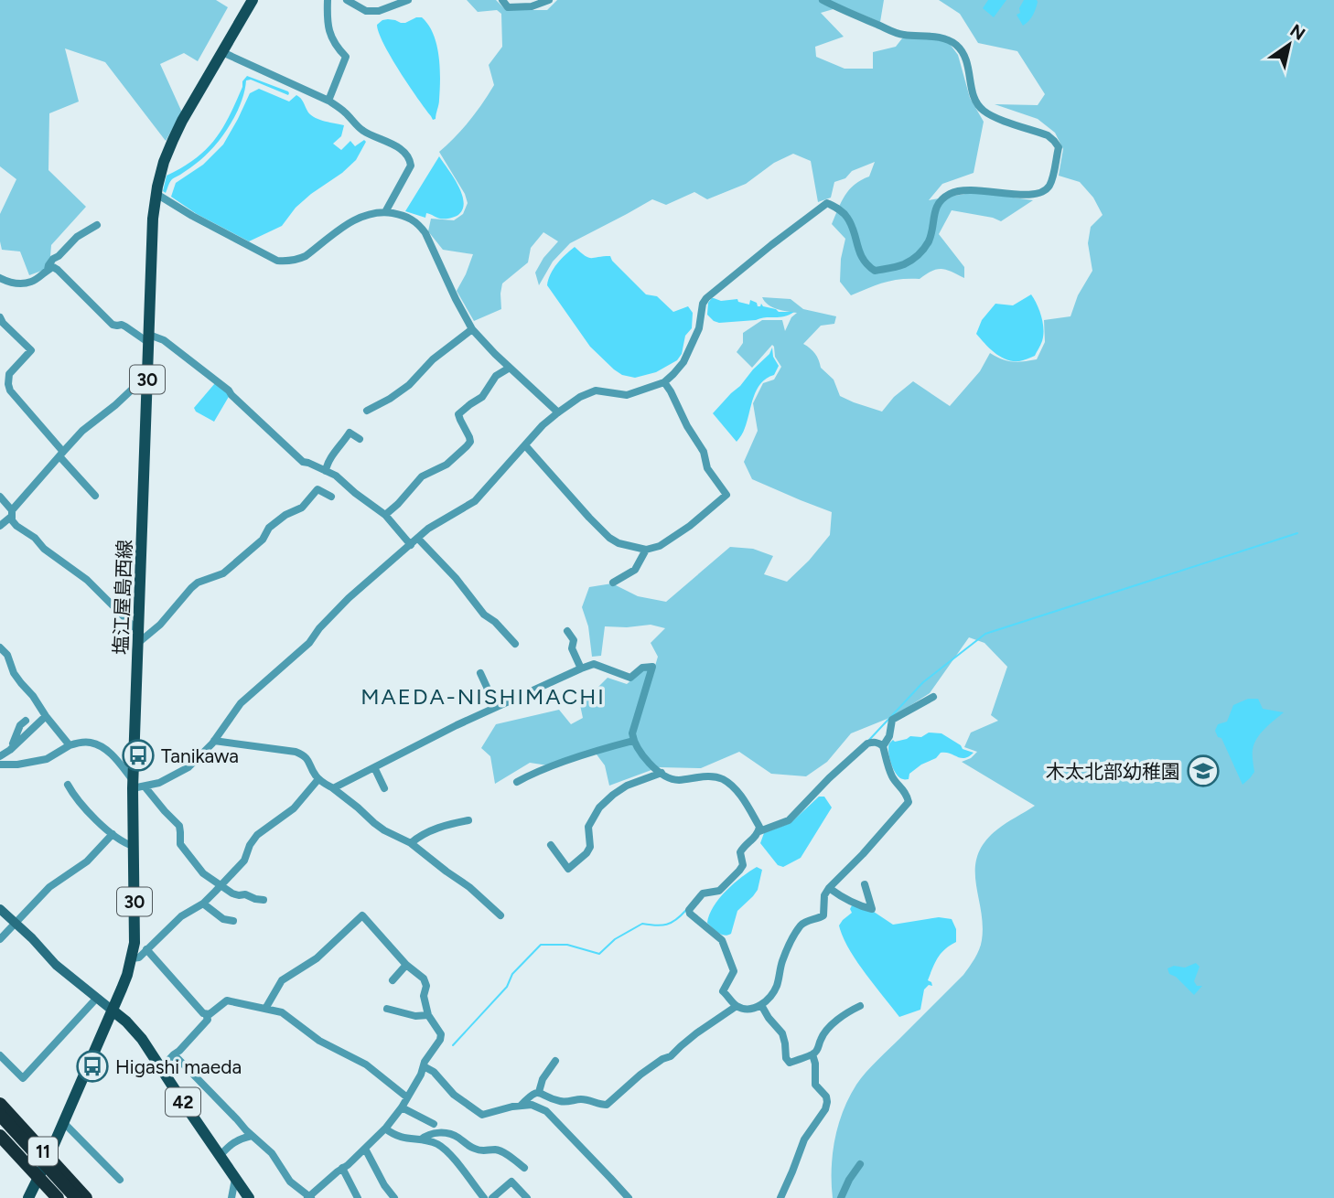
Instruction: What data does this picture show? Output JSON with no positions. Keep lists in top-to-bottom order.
{
  "streets": {
    "highway": ["11"],
    "main road": ["30", "塩江屋島西線", "42"]
  },
  "crossings": [
    ["塩江屋島西線", "42"],
    ["塩江屋島西線", "11"]
  ],
  "districts": ["MAEDA-NISHIMACHI"],
  "places": {
    "bus stop": ["Tanikawa", "Higashi maeda"],
    "school or university": ["木太北部幼稚園"]
  },
  "north": "top right"
}
